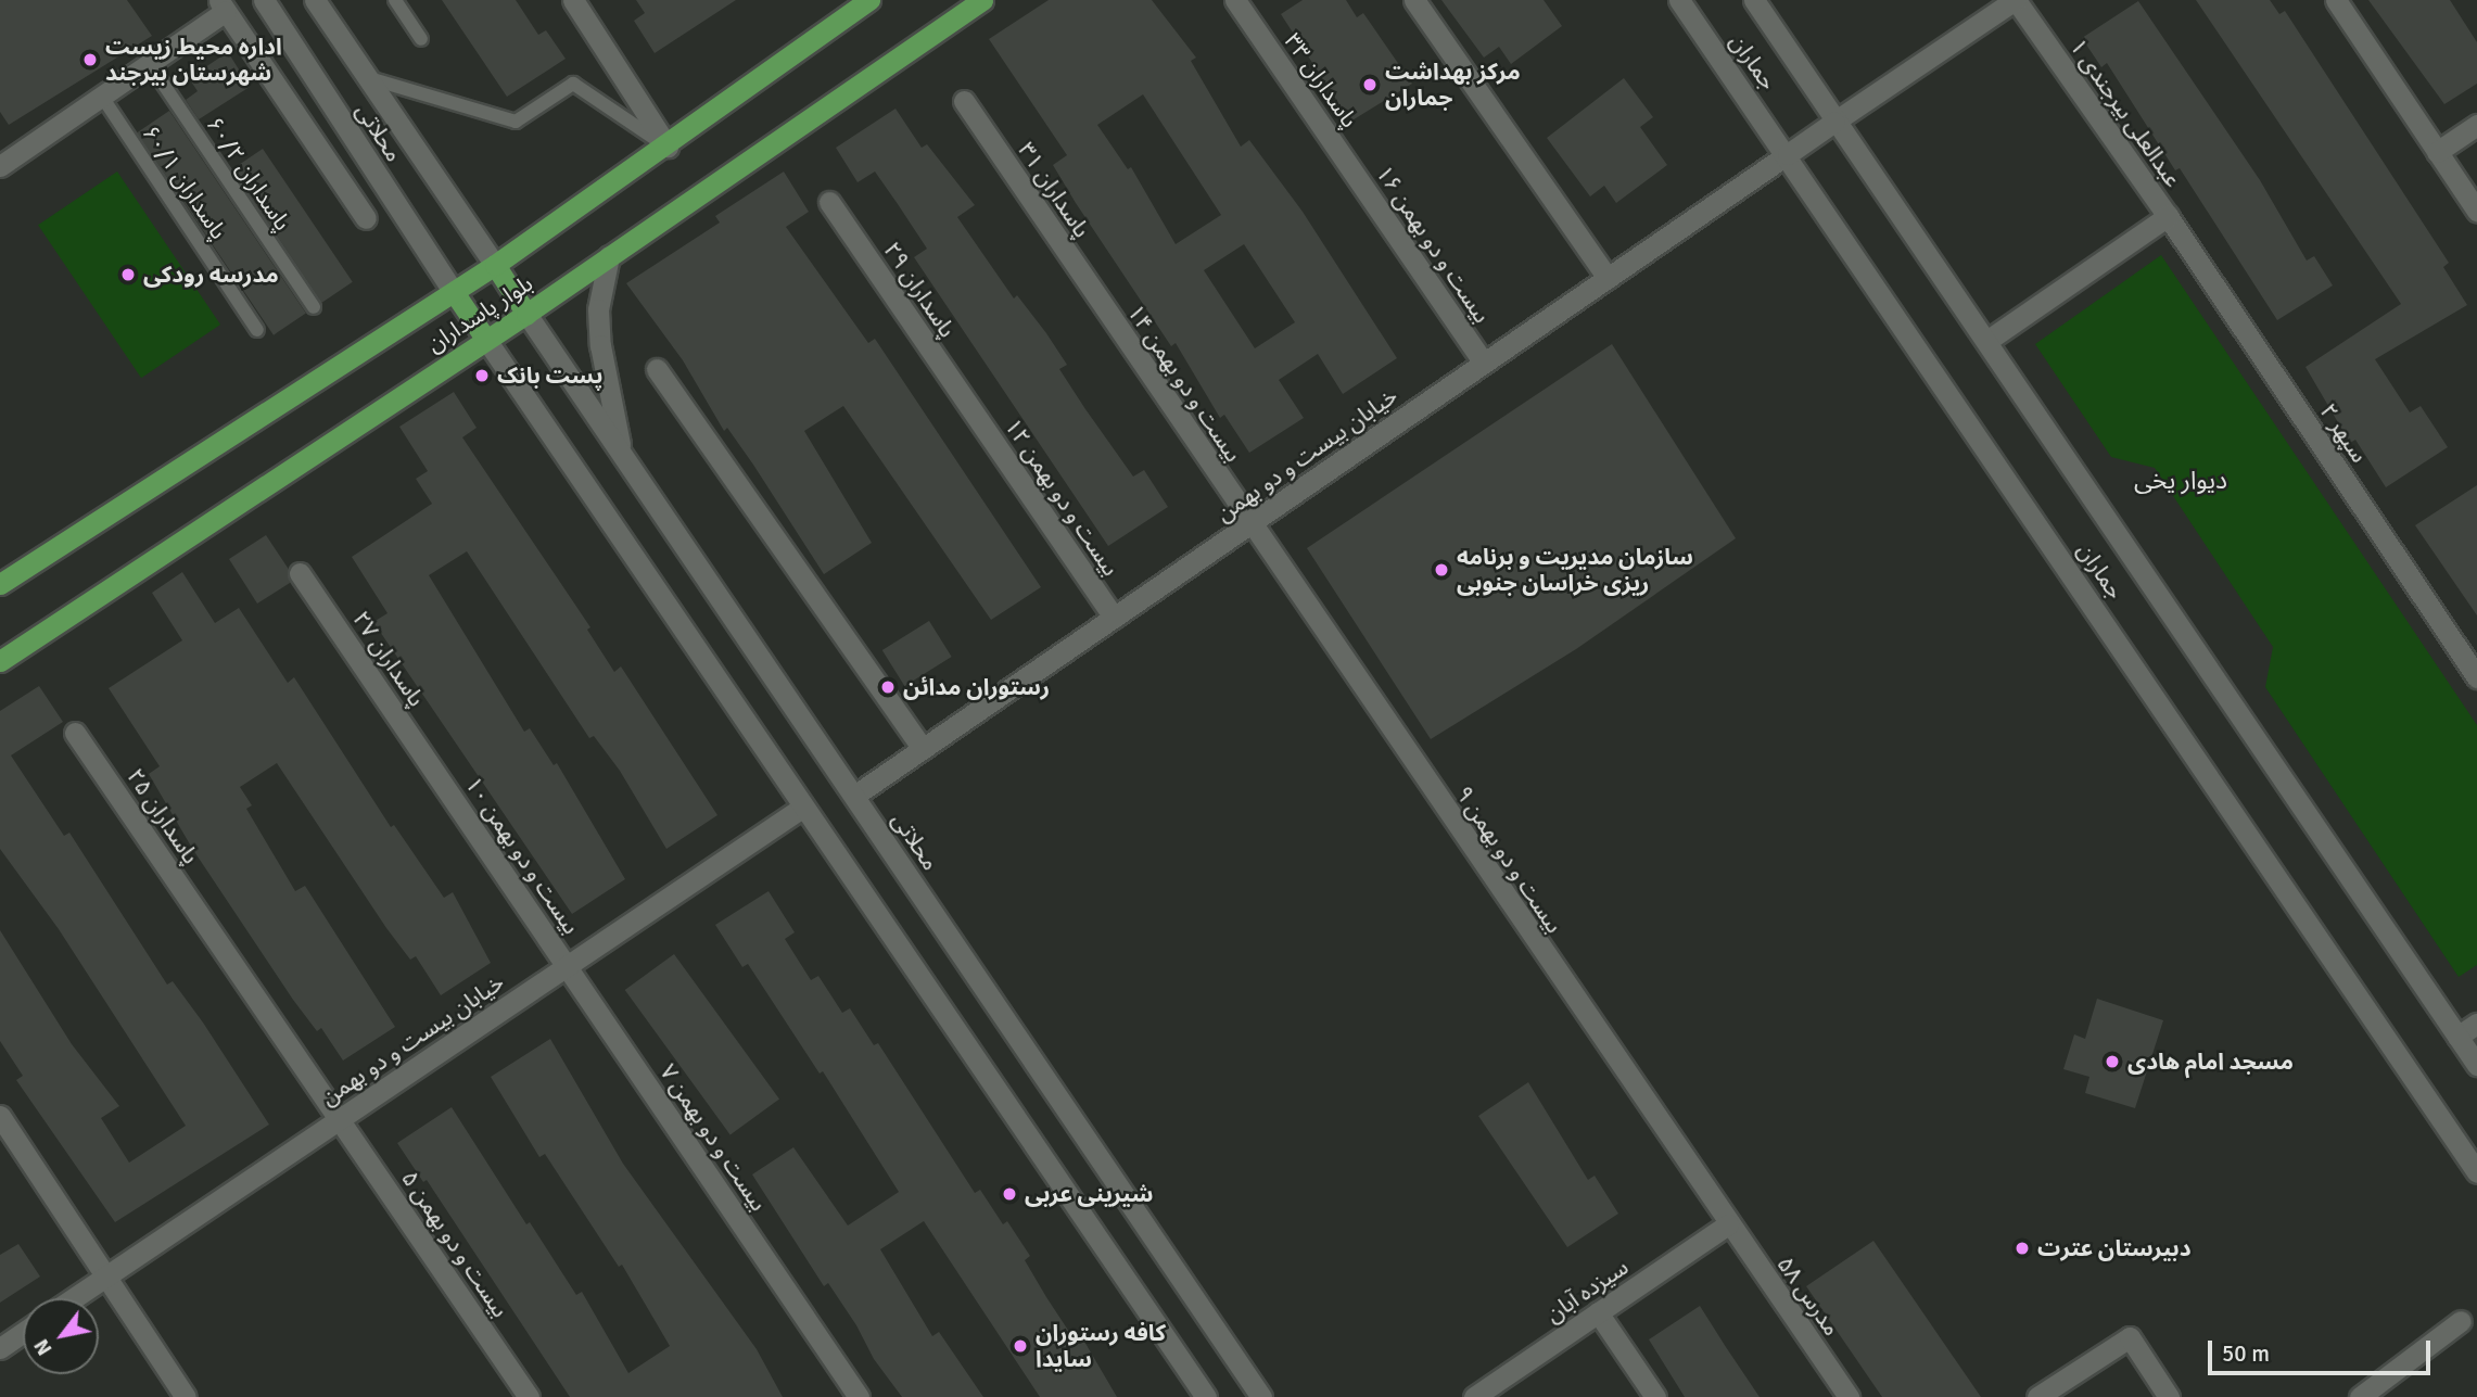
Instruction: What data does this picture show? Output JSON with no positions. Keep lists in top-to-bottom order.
{
  "streets": {
    "main road": ["بلوار پاسداران"],
    "street": [
      "جماران",
      "پاسداران ۳۳",
      "عبدالعلی بیرجندی ۱",
      "محلاتی",
      "پاسداران ۳۱",
      "بیست و دو بهمن ۱۶",
      "پاسداران ۲۹",
      "بیست و دو بهمن ۱۴",
      "سپهر ۲",
      "خیابان بیست و دو بهمن",
      "بیست و دو بهمن ۱۲",
      "پاسداران ۲۷",
      "پاسداران ۲۵",
      "بیست و دو بهمن ۱۰",
      "بیست و دو بهمن ۹",
      "بیست و دو بهمن ۷",
      "بیست و دو بهمن ۵",
      "سیزده آبان",
      "مدرس ۵۸"
    ],
    "lane": ["پاسداران ۶۰/۲", "پاسداران ۶۰/۱"]
  },
  "crossings": [
    ["جماران", "خیابان بیست و دو بهمن"],
    ["پاسداران ۳۳", "بیست و دو بهمن ۱۶"],
    ["عبدالعلی بیرجندی ۱", "سپهر ۲"],
    ["عبدالعلی بیرجندی ۱", "خیابان بیست و دو بهمن"],
    ["محلاتی", "بلوار پاسداران"],
    ["محلاتی", "خیابان بیست و دو بهمن"],
    ["پاسداران ۳۱", "بیست و دو بهمن ۱۴"],
    ["بیست و دو بهمن ۱۶", "خیابان بیست و دو بهمن"],
    ["پاسداران ۲۹", "بیست و دو بهمن ۱۲"],
    ["بیست و دو بهمن ۱۴", "خیابان بیست و دو بهمن"],
    ["بیست و دو بهمن ۱۴", "بیست و دو بهمن ۹"],
    ["خیابان بیست و دو بهمن", "بیست و دو بهمن ۱۲"],
    ["خیابان بیست و دو بهمن", "پاسداران ۲۵"],
    ["خیابان بیست و دو بهمن", "بیست و دو بهمن ۱۰"],
    ["خیابان بیست و دو بهمن", "بیست و دو بهمن ۹"],
    ["خیابان بیست و دو بهمن", "بیست و دو بهمن ۷"],
    ["خیابان بیست و دو بهمن", "بیست و دو بهمن ۵"],
    ["پاسداران ۲۷", "بیست و دو بهمن ۱۰"],
    ["پاسداران ۲۵", "بیست و دو بهمن ۵"],
    ["بیست و دو بهمن ۱۰", "بیست و دو بهمن ۷"],
    ["بیست و دو بهمن ۹", "سیزده آبان"],
    ["بیست و دو بهمن ۹", "مدرس ۵۸"],
    ["سیزده آبان", "مدرس ۵۸"]
  ],
  "districts": ["دیوار یخی"],
  "places": [
    "اداره محیط زیست شهرستان بیرجند",
    "مرکز بهداشت جماران",
    "مدرسه رودکی",
    "پست بانک",
    "سازمان مدیریت و برنامه ریزی خراسان جنوبی",
    "رستوران مدائن",
    "مسجد امام هادی",
    "شیرینی عربی",
    "دبیرستان عترت",
    "کافه رستوران سایدا"
  ],
  "scale_bar": "50 m",
  "north": "bottom left"
}
